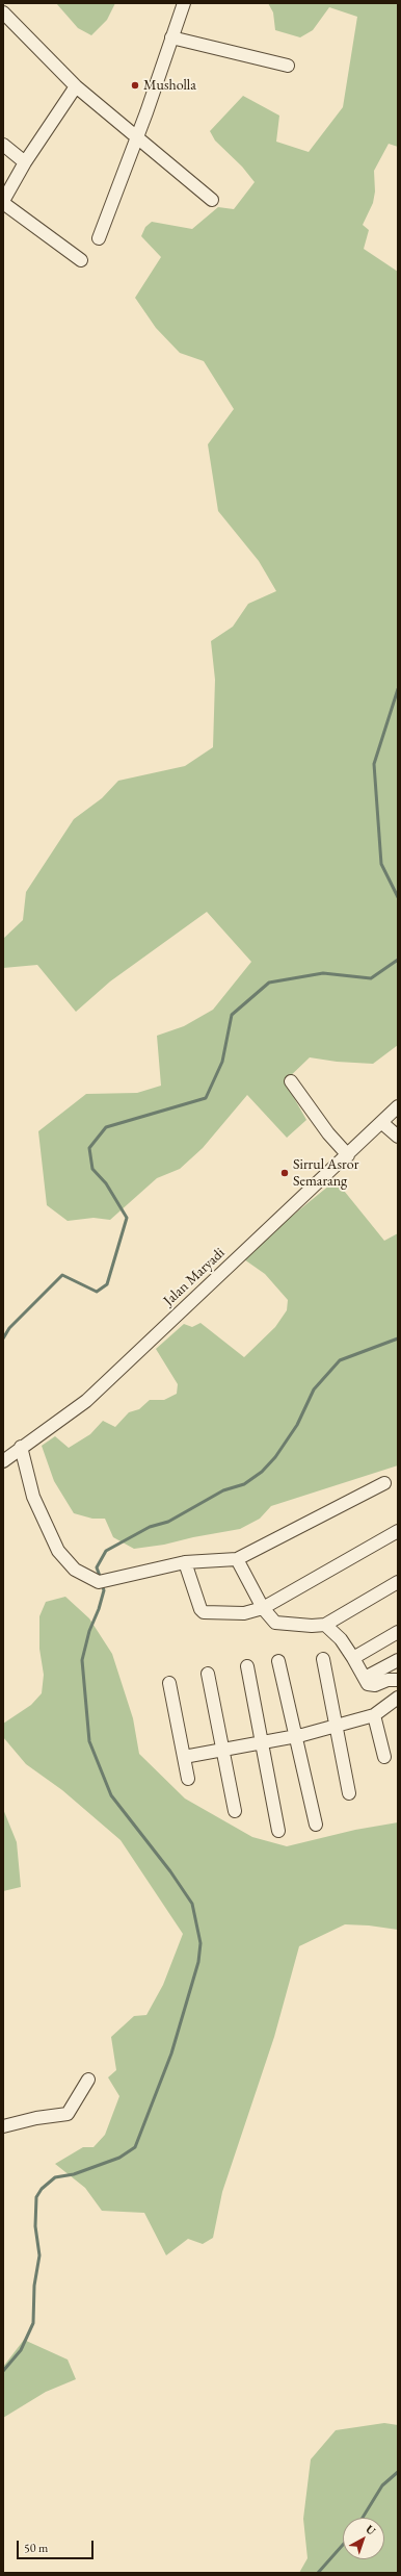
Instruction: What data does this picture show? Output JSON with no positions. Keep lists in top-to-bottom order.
{
  "streets": {
    "street": ["Jalan Maryadi"]
  },
  "places": ["Musholla", "Sirrul Asror Semarang"],
  "scale_bar": "50 m",
  "north": "top right"
}
